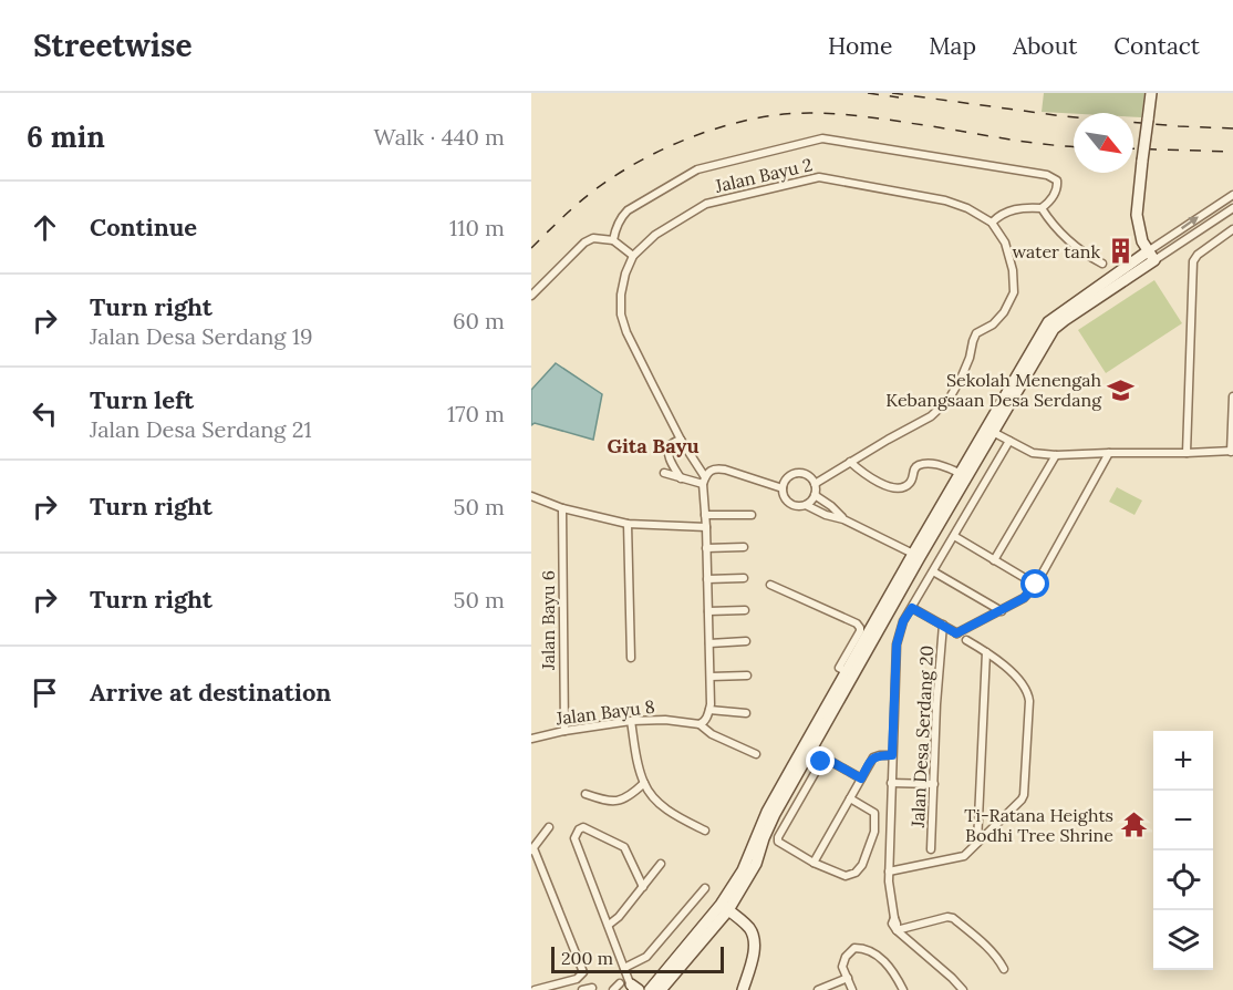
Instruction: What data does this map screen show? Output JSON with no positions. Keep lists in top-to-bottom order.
{
  "streets": {
    "street": [
      "Jalan Bayu 2",
      "Jalan Bayu 6",
      "Jalan Bayu 8",
      "Jalan Desa Serdang 20"
    ]
  },
  "crossings": [
    ["Jalan Bayu 6", "Jalan Bayu 8"]
  ],
  "districts": ["Gita Bayu"],
  "places": {
    "building": ["water tank"],
    "school or university": ["Sekolah Menengah Kebangsaan Desa Serdang"],
    "temple": ["Ti-Ratana Heights Bodhi Tree Shrine"]
  },
  "scale_bar": "200 m",
  "north": "bottom right",
  "page": {
    "header": "Streetwise",
    "nav": [
      "Home",
      "Map",
      "About",
      "Contact"
    ],
    "heading": ["6 min", "Walk · 440 m"],
    "list": [
      ["Continue", "110 m"],
      ["Turn right", "Jalan Desa Serdang 19", "60 m"],
      ["Turn left", "Jalan Desa Serdang 21", "170 m"],
      ["Turn right", "50 m"],
      ["Turn right", "50 m"],
      "Arrive at destination"
    ],
    "map_buttons": ["+", "−"],
    "scale": "200 m"
  }
}
